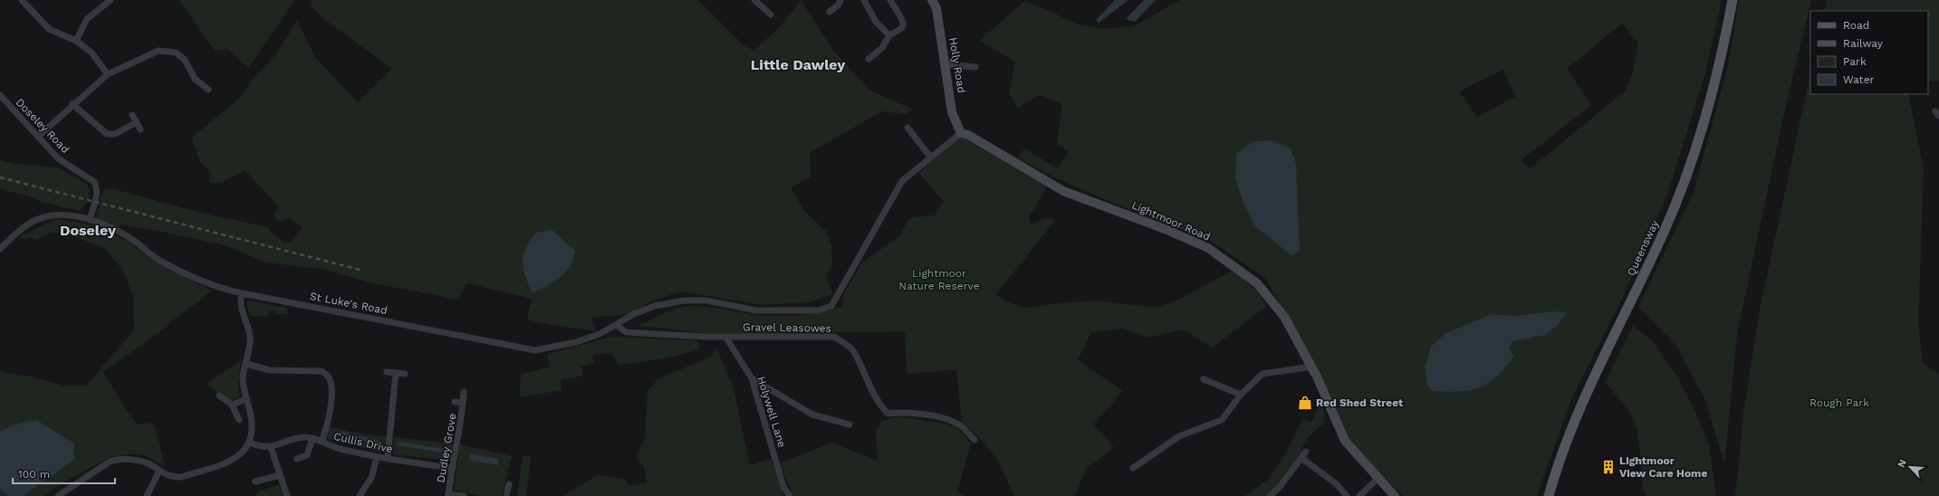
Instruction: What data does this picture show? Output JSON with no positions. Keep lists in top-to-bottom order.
{
  "streets": {
    "main road": ["Queensway"],
    "street": [
      "Holly Road",
      "Doseley Road",
      "Lightmoor Road",
      "St Luke's Road",
      "Gravel Leasowes",
      "Holywell Lane",
      "Cullis Drive",
      "Dudley Grove"
    ]
  },
  "crossings": [
    ["Holly Road", "Lightmoor Road"],
    ["Holly Road", "St Luke's Road"],
    ["Doseley Road", "St Luke's Road"],
    ["Lightmoor Road", "St Luke's Road"],
    ["St Luke's Road", "Gravel Leasowes"],
    ["Gravel Leasowes", "Holywell Lane"],
    ["Cullis Drive", "Dudley Grove"]
  ],
  "districts": ["Little Dawley", "Doseley"],
  "parks": ["Lightmoor Nature Reserve", "Rough Park"],
  "places": {
    "shop": ["Red Shed Street"],
    "building": ["Lightmoor View Care Home"]
  },
  "legend": [
    "Road",
    "Railway",
    "Park",
    "Water"
  ],
  "scale_bar": "100 m",
  "north": "top left"
}
